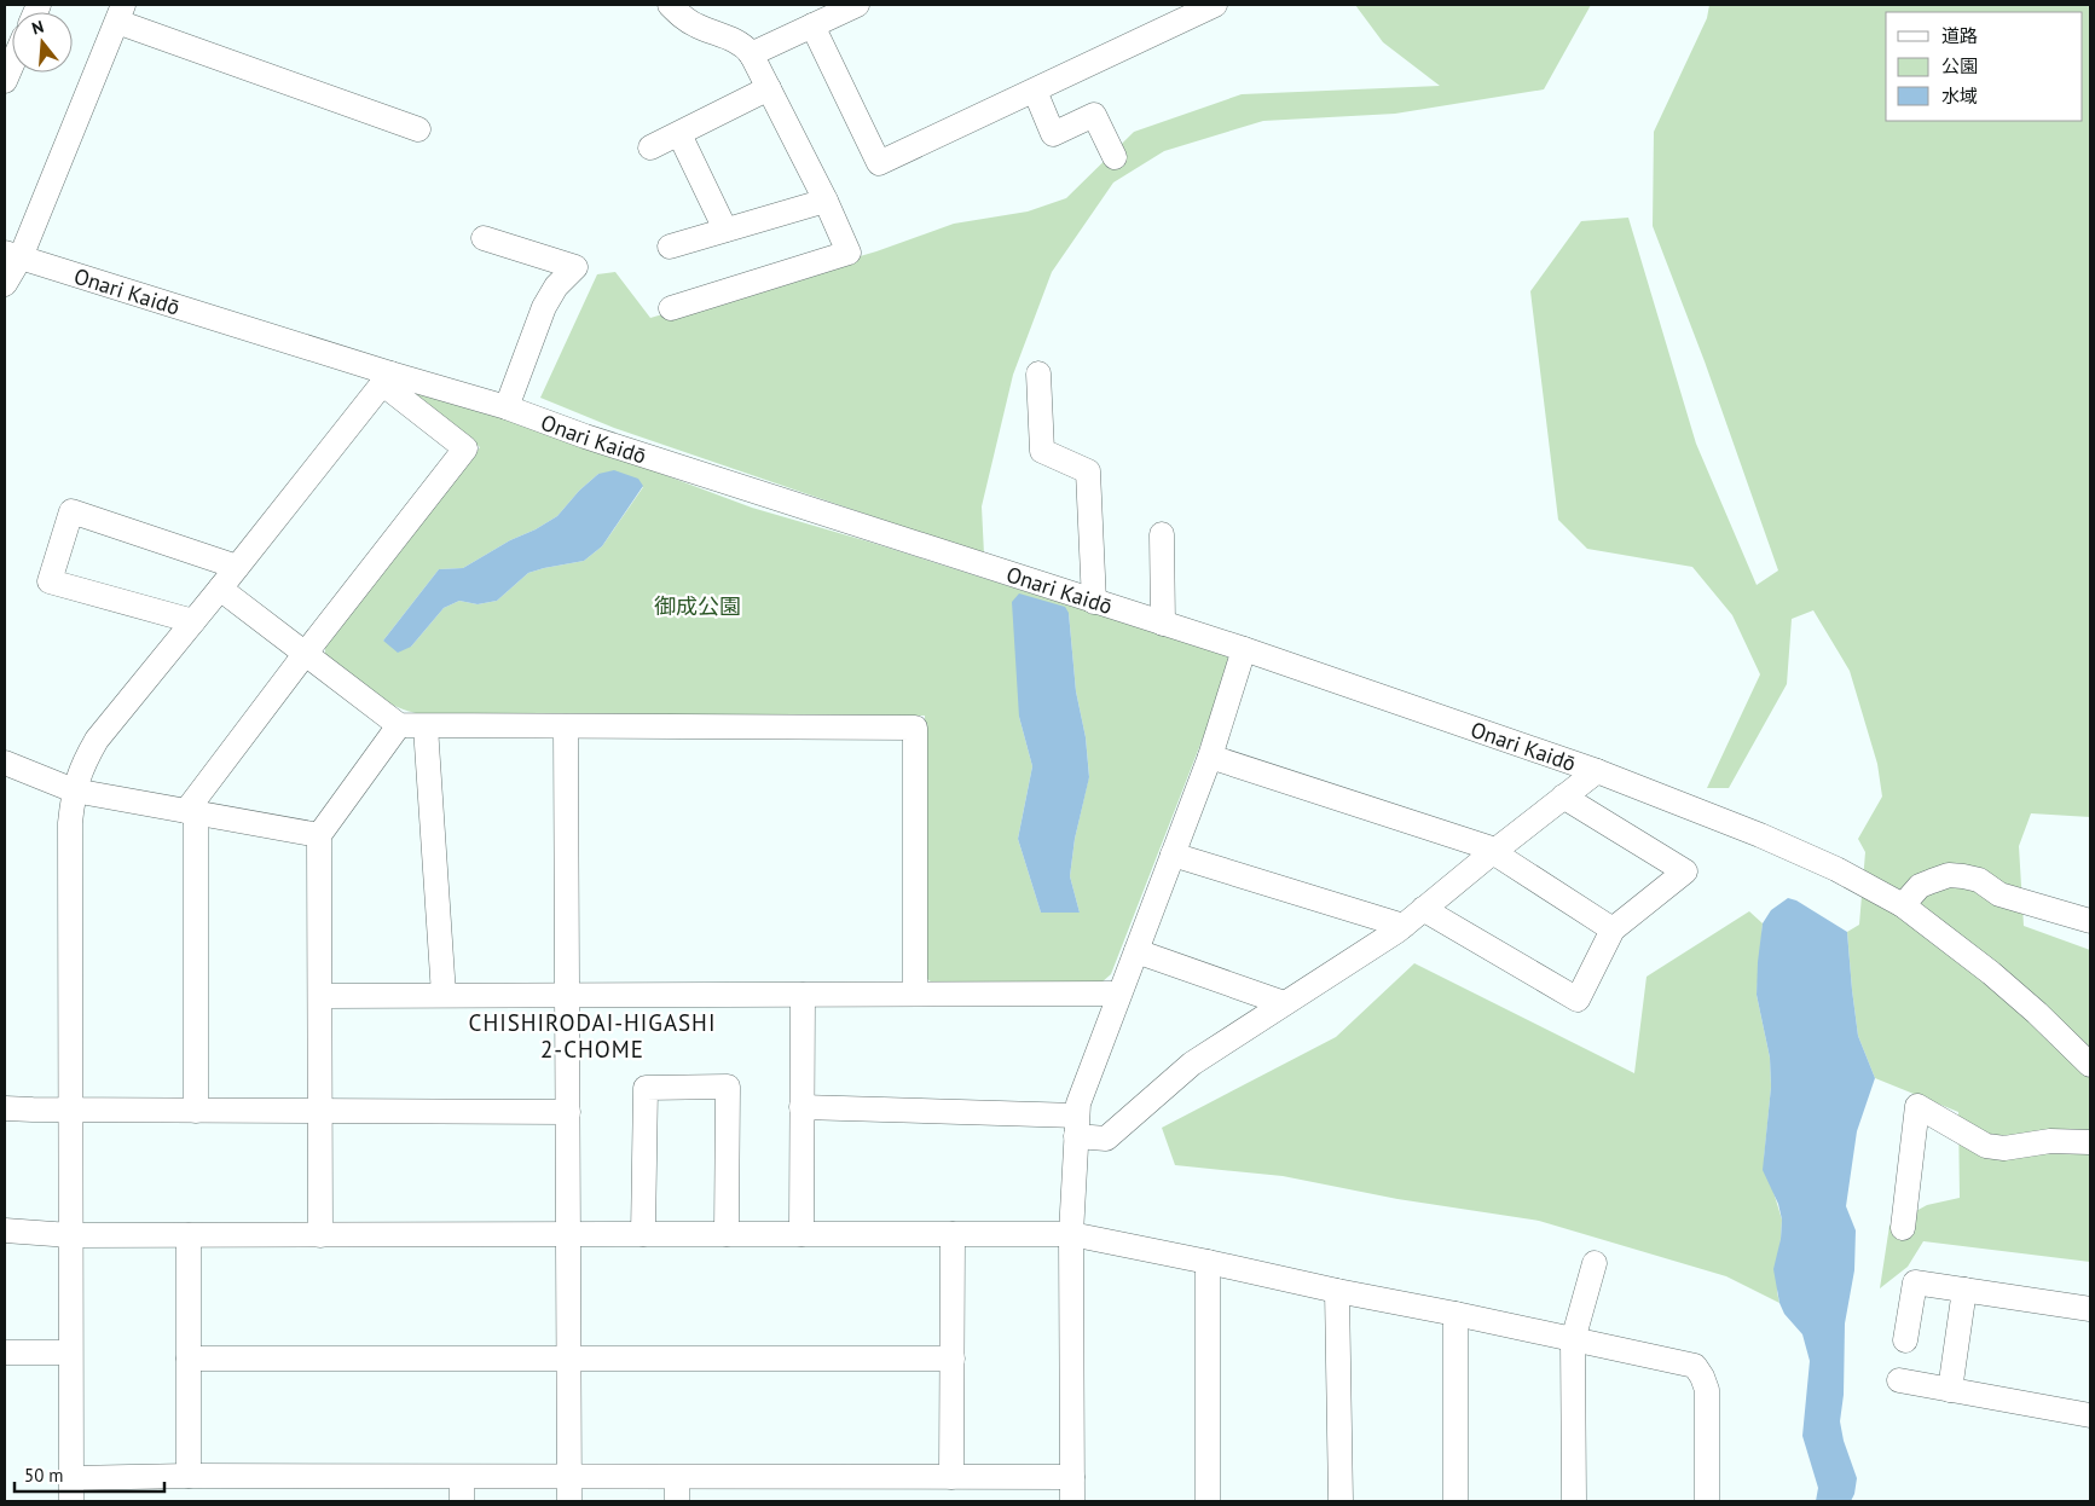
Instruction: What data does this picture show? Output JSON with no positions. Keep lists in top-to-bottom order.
{
  "streets": {
    "street": ["Onari Kaidō"]
  },
  "districts": ["CHISHIRODAI-HIGASHI 2-CHOME"],
  "parks": ["御成公園"],
  "legend": ["道路", "公園", "水域"],
  "scale_bar": "50 m",
  "north": "top"
}
